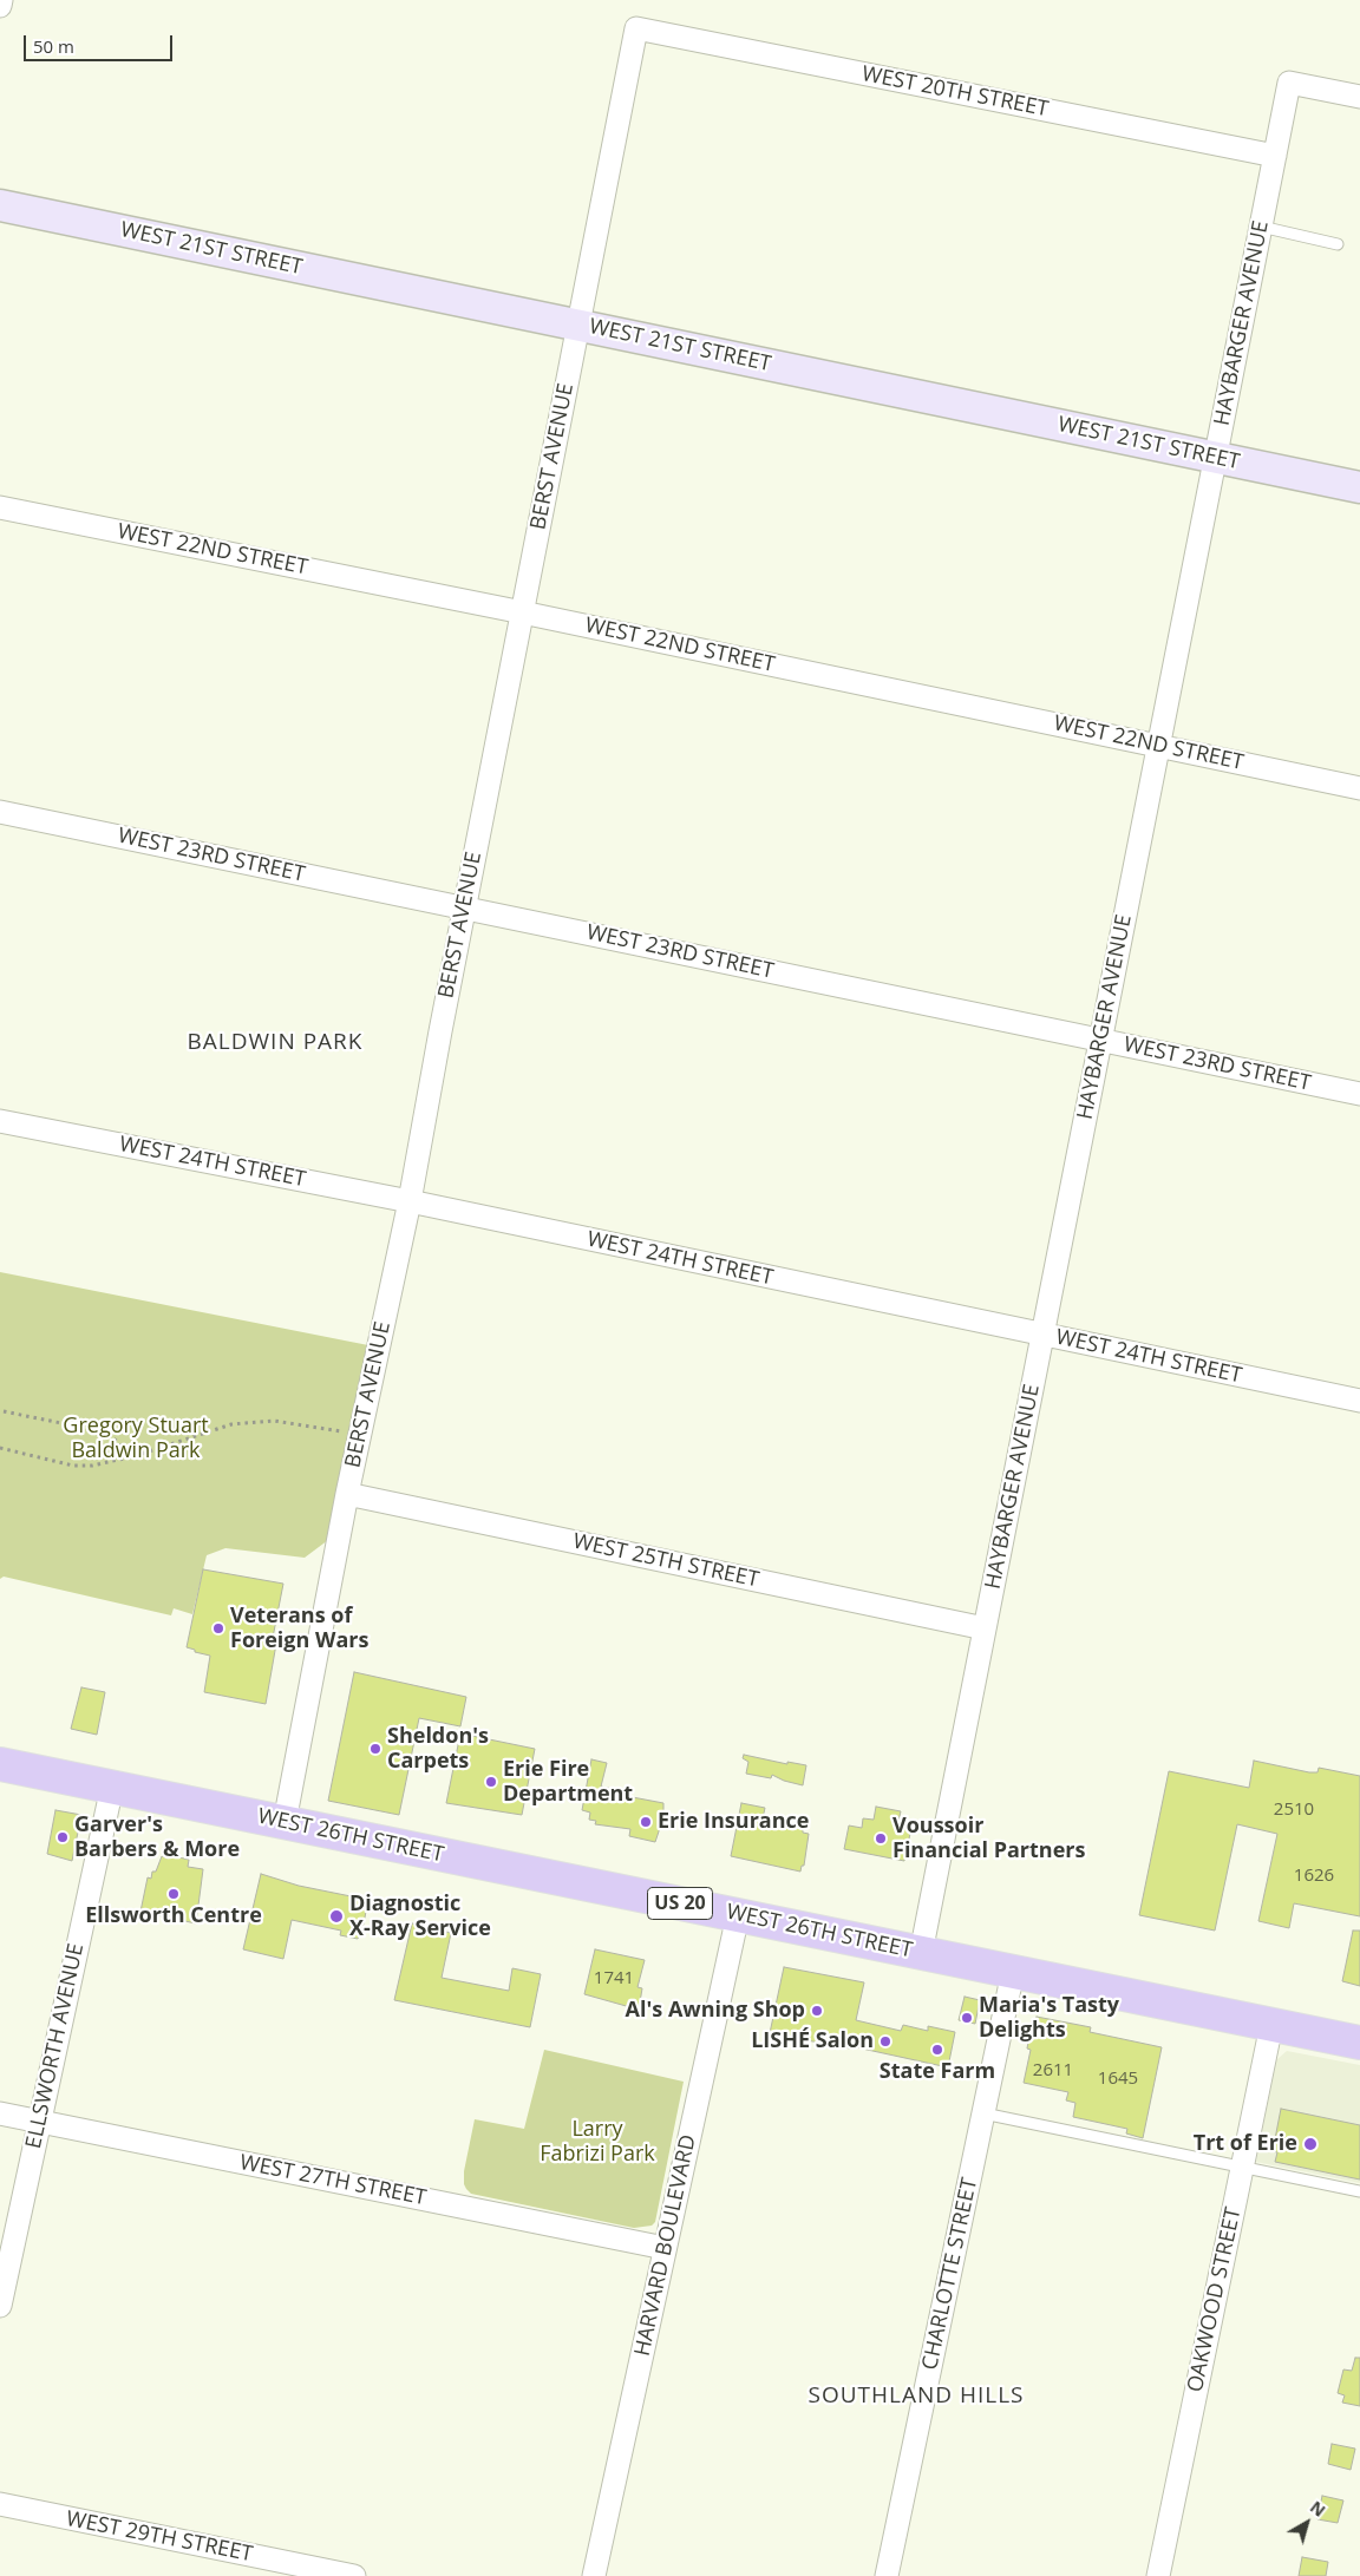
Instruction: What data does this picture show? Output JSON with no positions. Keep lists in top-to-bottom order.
{
  "streets": {
    "main road": ["WEST 26TH STREET", "US 20"],
    "street": [
      "WEST 20TH STREET",
      "WEST 21ST STREET",
      "HAYBARGER AVENUE",
      "BERST AVENUE",
      "WEST 22ND STREET",
      "WEST 23RD STREET",
      "WEST 24TH STREET",
      "WEST 25TH STREET",
      "ELLSWORTH AVENUE",
      "WEST 27TH STREET",
      "HARVARD BOULEVARD",
      "CHARLOTTE STREET",
      "OAKWOOD STREET",
      "WEST 29TH STREET"
    ]
  },
  "crossings": [
    ["WEST 20TH STREET", "HAYBARGER AVENUE"],
    ["WEST 20TH STREET", "BERST AVENUE"],
    ["WEST 21ST STREET", "HAYBARGER AVENUE"],
    ["WEST 21ST STREET", "BERST AVENUE"],
    ["HAYBARGER AVENUE", "WEST 22ND STREET"],
    ["HAYBARGER AVENUE", "WEST 23RD STREET"],
    ["HAYBARGER AVENUE", "WEST 24TH STREET"],
    ["HAYBARGER AVENUE", "WEST 25TH STREET"],
    ["HAYBARGER AVENUE", "WEST 26TH STREET"],
    ["BERST AVENUE", "WEST 22ND STREET"],
    ["BERST AVENUE", "WEST 23RD STREET"],
    ["BERST AVENUE", "WEST 24TH STREET"],
    ["BERST AVENUE", "WEST 25TH STREET"],
    ["BERST AVENUE", "WEST 26TH STREET"],
    ["WEST 26TH STREET", "ELLSWORTH AVENUE"],
    ["WEST 26TH STREET", "HARVARD BOULEVARD"],
    ["WEST 26TH STREET", "CHARLOTTE STREET"],
    ["WEST 26TH STREET", "OAKWOOD STREET"],
    ["ELLSWORTH AVENUE", "WEST 27TH STREET"],
    ["WEST 27TH STREET", "HARVARD BOULEVARD"]
  ],
  "districts": ["BALDWIN PARK", "SOUTHLAND HILLS"],
  "parks": ["Gregory Stuart Baldwin Park", "Larry Fabrizi Park"],
  "places": [
    "Veterans of Foreign Wars",
    "Sheldon's Carpets",
    "Erie Fire Department",
    "Erie Insurance",
    "Garver's Barbers & More",
    "Voussoir Financial Partners",
    "Ellsworth Centre",
    "Diagnostic X-Ray Service",
    "Al's Awning Shop",
    "Maria's Tasty Delights",
    "LISHÉ Salon",
    "State Farm",
    "Trt of Erie"
  ],
  "house_numbers": [
    "2510",
    "1626",
    "1741",
    "2611",
    "1645"
  ],
  "scale_bar": "50 m",
  "north": "top right"
}
